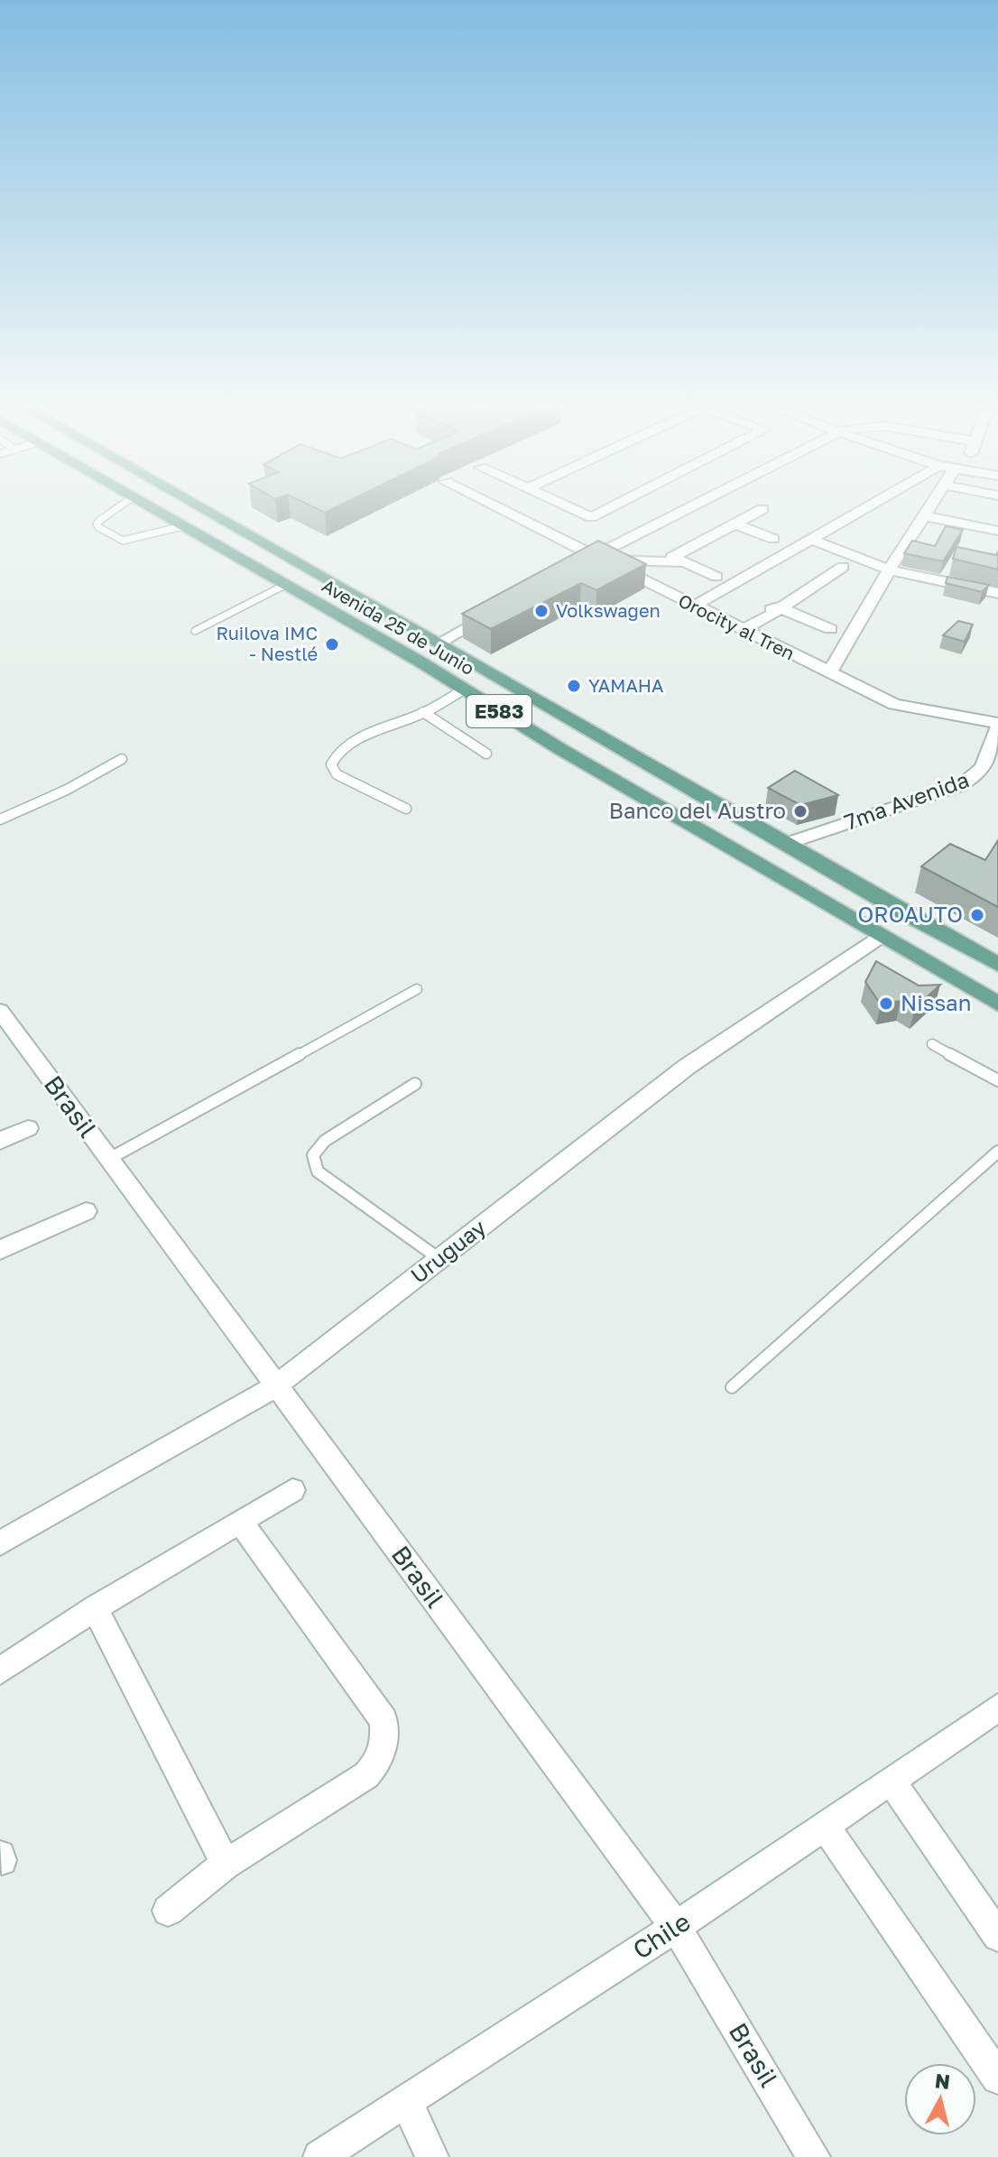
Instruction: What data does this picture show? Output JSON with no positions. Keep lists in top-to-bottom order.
{
  "streets": {
    "main road": ["Avenida 25 de Junio", "E583"],
    "street": [
      "Orocity al Tren",
      "7ma Avenida",
      "Brasil",
      "Uruguay",
      "Chile"
    ]
  },
  "crossings": [
    ["Avenida 25 de Junio", "7ma Avenida"],
    ["Avenida 25 de Junio", "Uruguay"],
    ["Orocity al Tren", "7ma Avenida"],
    ["Brasil", "Uruguay"],
    ["Brasil", "Chile"]
  ],
  "places": [
    "Volkswagen",
    "Ruilova IMC - Nestlé",
    "YAMAHA",
    "Banco del Austro",
    "OROAUTO",
    "Nissan"
  ],
  "north": "top"
}
